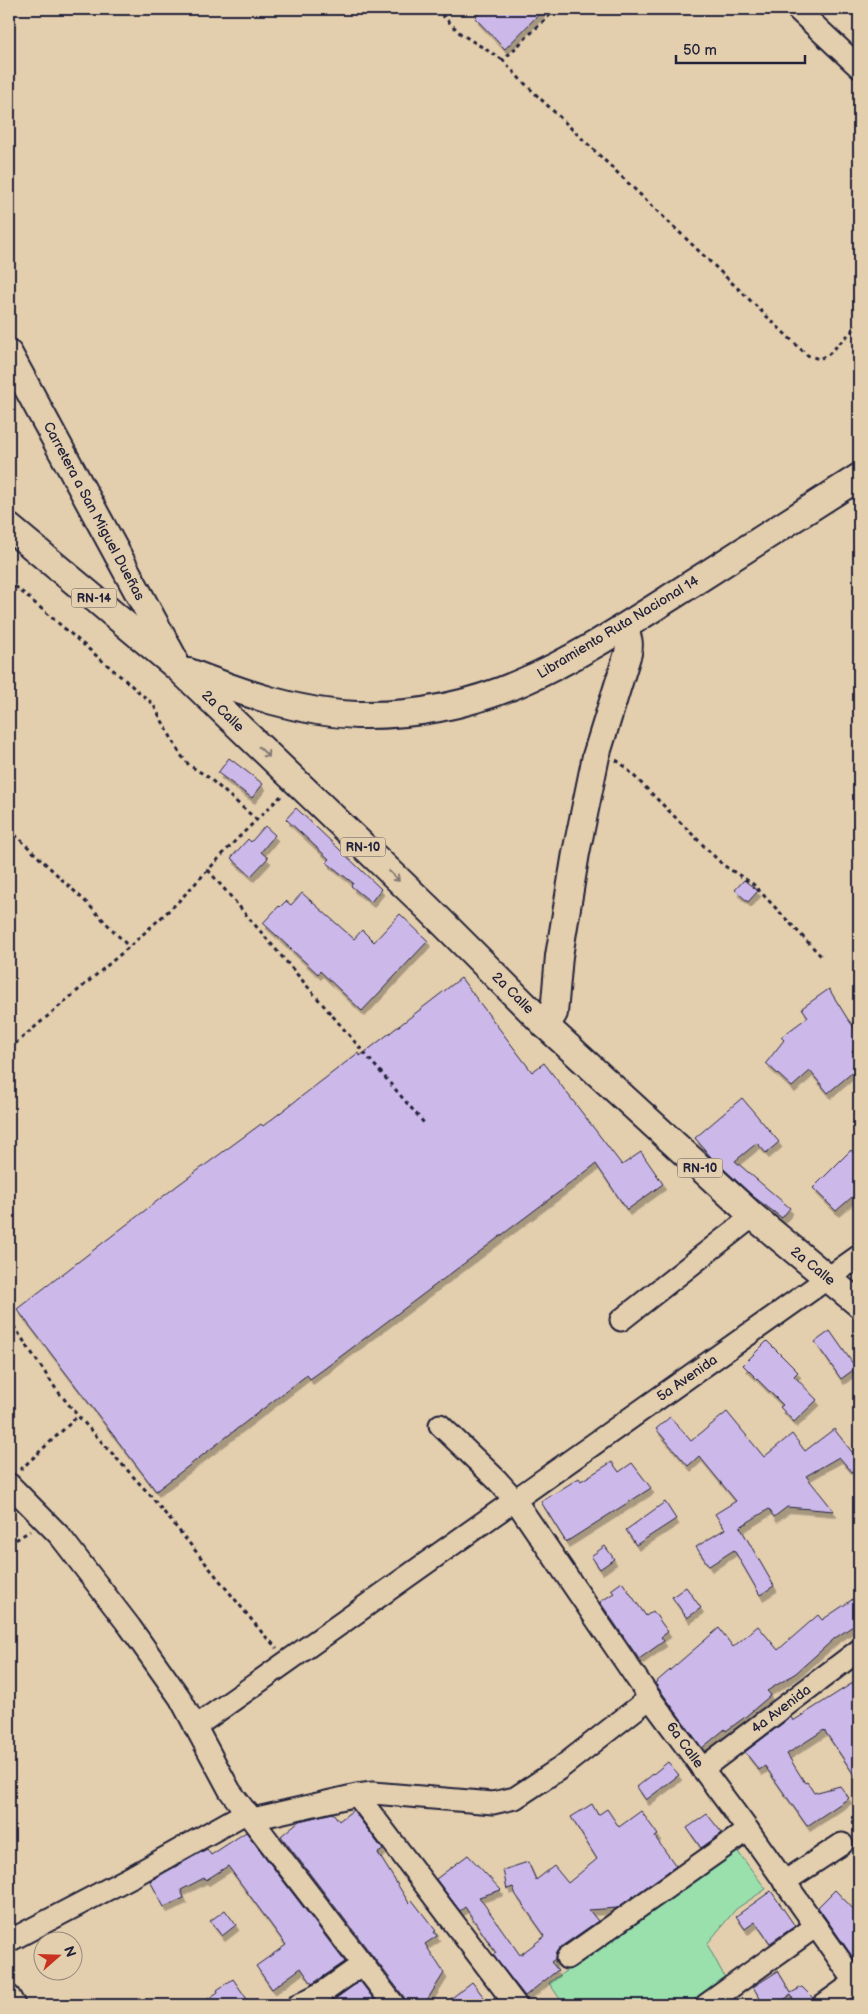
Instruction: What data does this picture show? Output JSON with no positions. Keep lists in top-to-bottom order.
{
  "streets": {
    "main road": [
      "Carretera a San Miguel Dueñas",
      "RN-14",
      "Libramiento Ruta Nacional 14",
      "2a Calle",
      "RN-10"
    ],
    "street": ["5a Avenida", "4a Avenida", "6a Calle"]
  },
  "crossings": [
    ["Carretera a San Miguel Dueñas", "RN-14"],
    ["Carretera a San Miguel Dueñas", "Libramiento Ruta Nacional 14"],
    ["Carretera a San Miguel Dueñas", "2a Calle"],
    ["RN-14", "Libramiento Ruta Nacional 14"],
    ["RN-14", "2a Calle"],
    ["Libramiento Ruta Nacional 14", "2a Calle"],
    ["2a Calle", "5a Avenida"],
    ["5a Avenida", "6a Calle"],
    ["4a Avenida", "6a Calle"]
  ],
  "one_way": ["2a Calle"],
  "scale_bar": "50 m",
  "north": "right"
}
